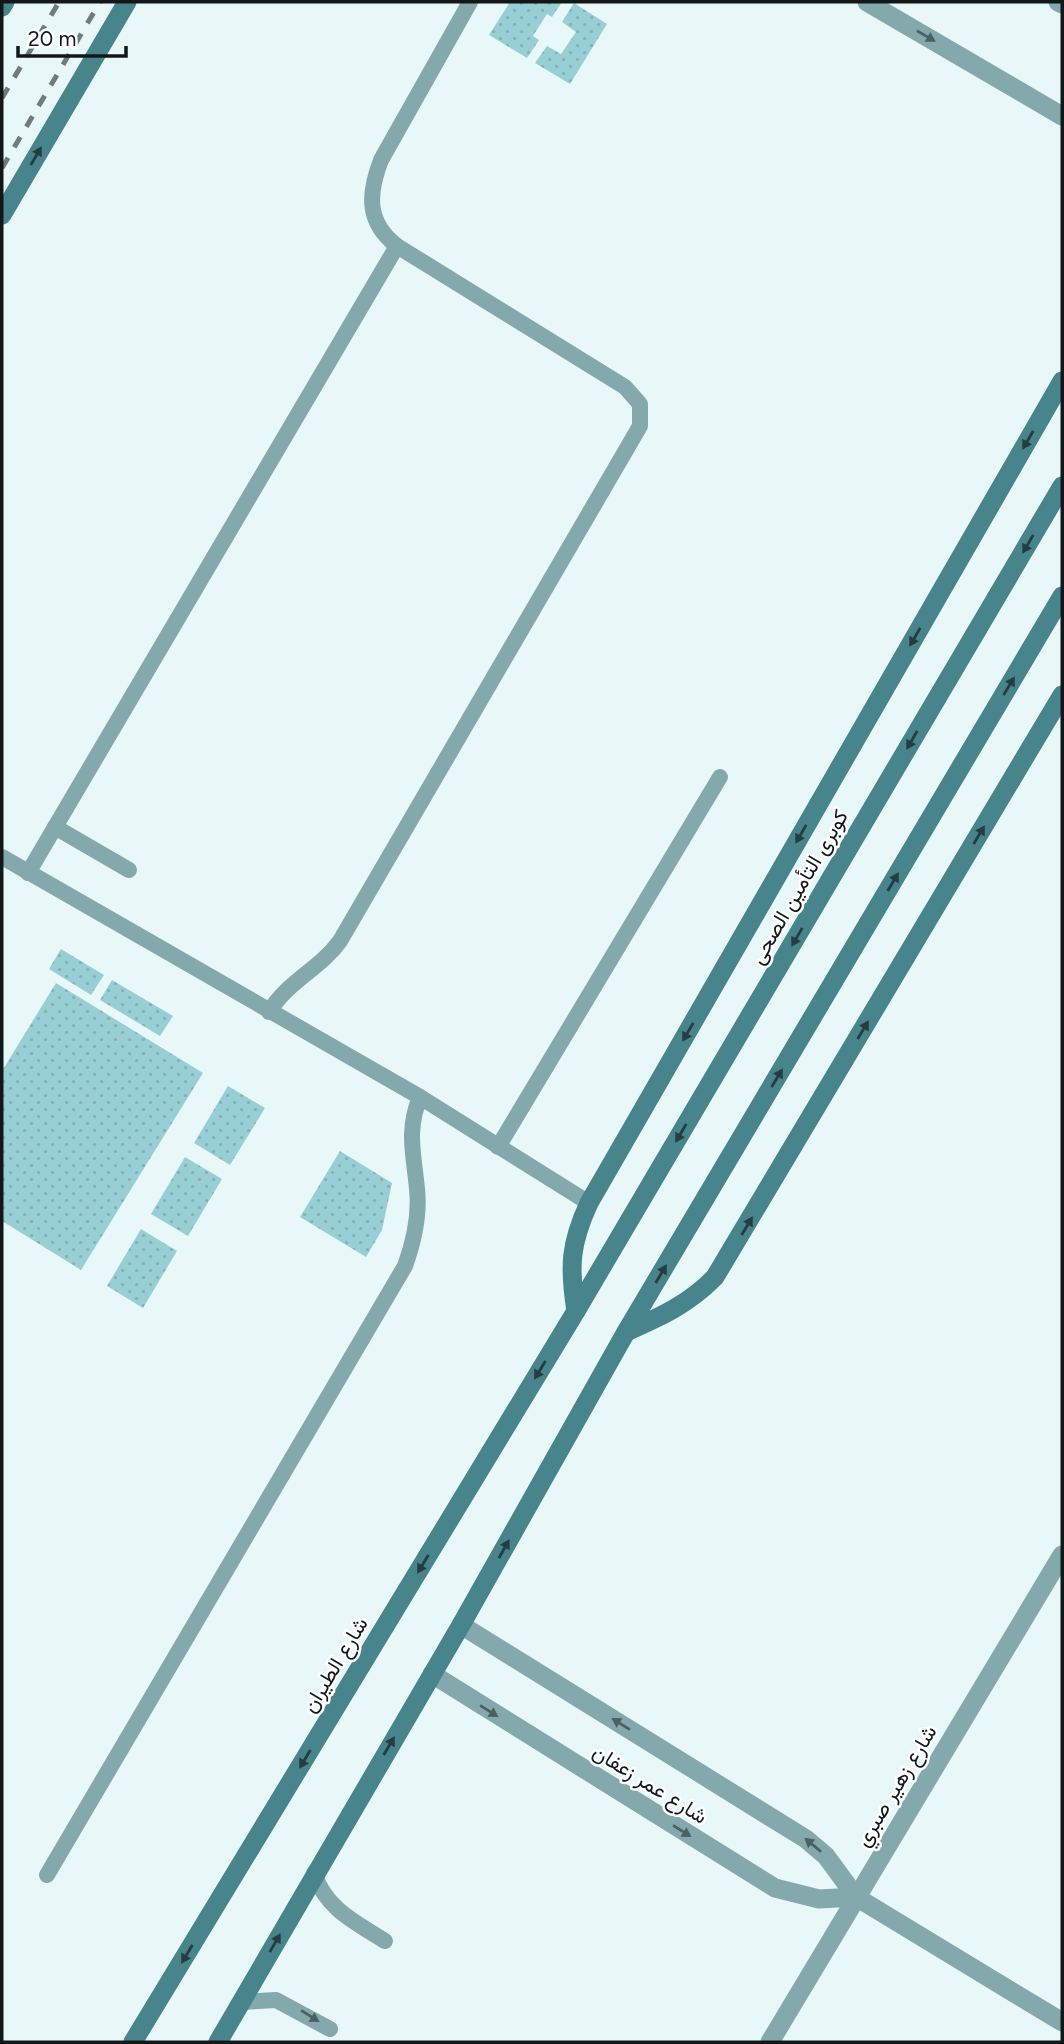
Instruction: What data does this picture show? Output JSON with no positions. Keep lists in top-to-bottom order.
{
  "streets": {
    "main road": ["كوبرى التأمين الصحى", "شارع الطيران"],
    "street": ["شارع عمر زعفان", "شارع زهير صبري"]
  },
  "crossings": [
    ["كوبرى التأمين الصحى", "شارع الطيران"],
    ["شارع عمر زعفان", "شارع زهير صبري"]
  ],
  "scale_bar": "20 m"
}
